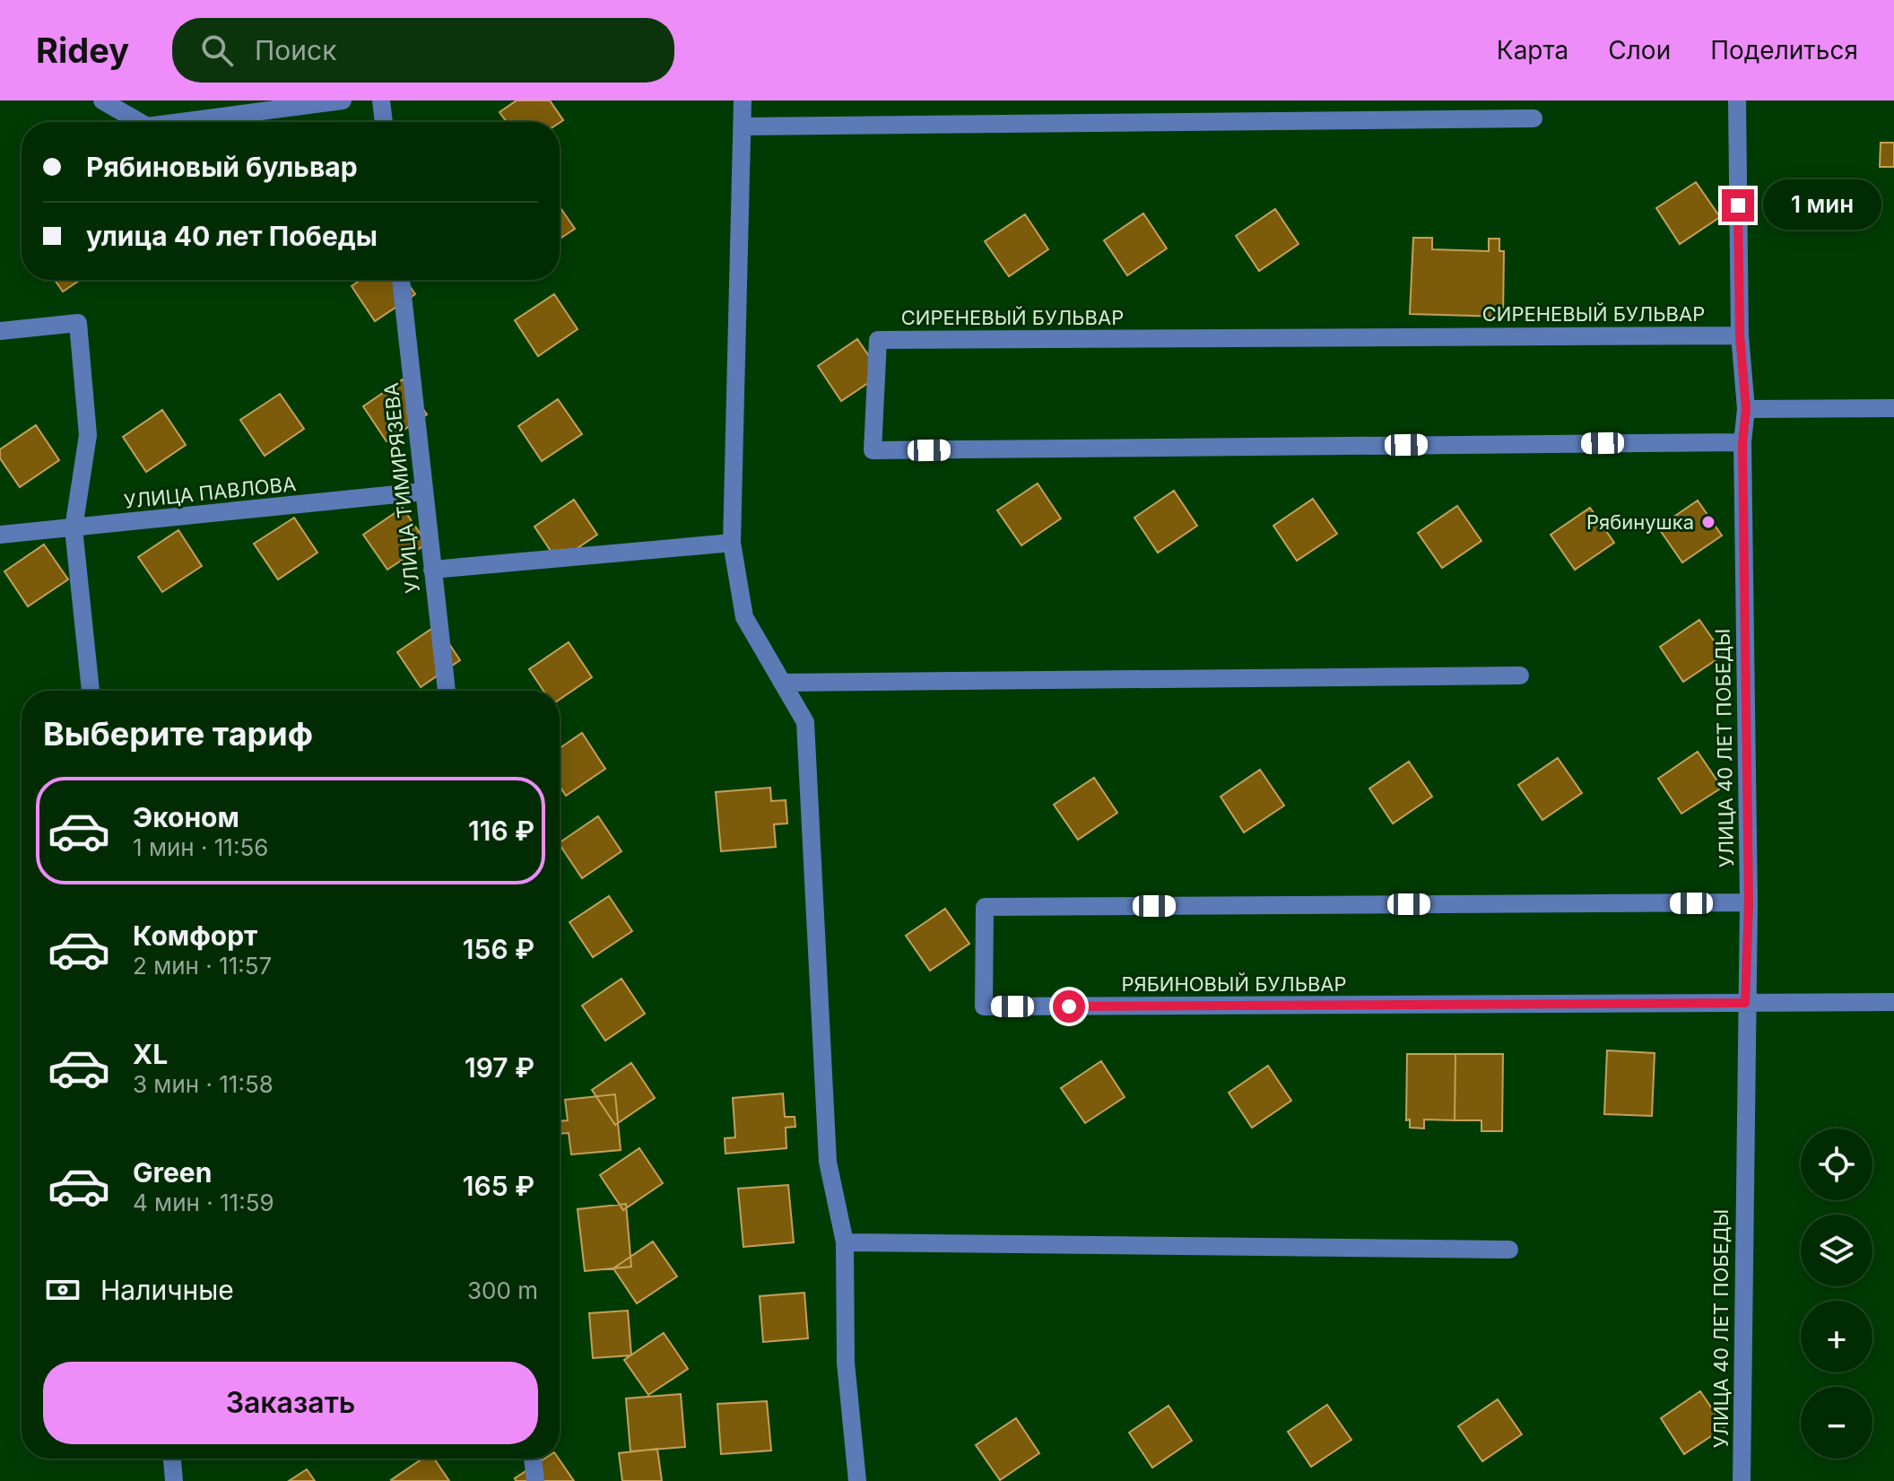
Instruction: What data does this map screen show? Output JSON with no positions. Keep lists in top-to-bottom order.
{
  "streets": {
    "street": [
      "СИРЕНЕВЫЙ БУЛЬВАР",
      "УЛИЦА ТИМИРЯЗЕВА",
      "УЛИЦА ПАВЛОВА",
      "УЛИЦА 40 ЛЕТ ПОБЕДЫ",
      "РЯБИНОВЫЙ БУЛЬВАР"
    ]
  },
  "crossings": [
    ["СИРЕНЕВЫЙ БУЛЬВАР", "УЛИЦА 40 ЛЕТ ПОБЕДЫ"],
    ["УЛИЦА ТИМИРЯЗЕВА", "УЛИЦА ПАВЛОВА"],
    ["УЛИЦА 40 ЛЕТ ПОБЕДЫ", "РЯБИНОВЫЙ БУЛЬВАР"]
  ],
  "places": ["Рябинушка"],
  "page": {
    "header": "Ridey",
    "search": "Поиск",
    "nav": ["Карта", "Слои", "Поделиться"],
    "banner": ["Рябиновый бульвар", "улица 40 лет Победы"],
    "bubble": "1 мин",
    "heading": "Выберите тариф",
    "list": [
      {
        "name": "Эконом",
        "note": "1 мин · 11:56",
        "value": "116 ₽"
      },
      {
        "name": "Комфорт",
        "note": "2 мин · 11:57",
        "value": "156 ₽"
      },
      {
        "name": "XL",
        "note": "3 мин · 11:58",
        "value": "197 ₽"
      },
      {
        "name": "Green",
        "note": "4 мин · 11:59",
        "value": "165 ₽"
      }
    ],
    "map_buttons": ["+", "−"],
    "pay": ["Наличные", "300 m"],
    "buttons": "Заказать"
  }
}
